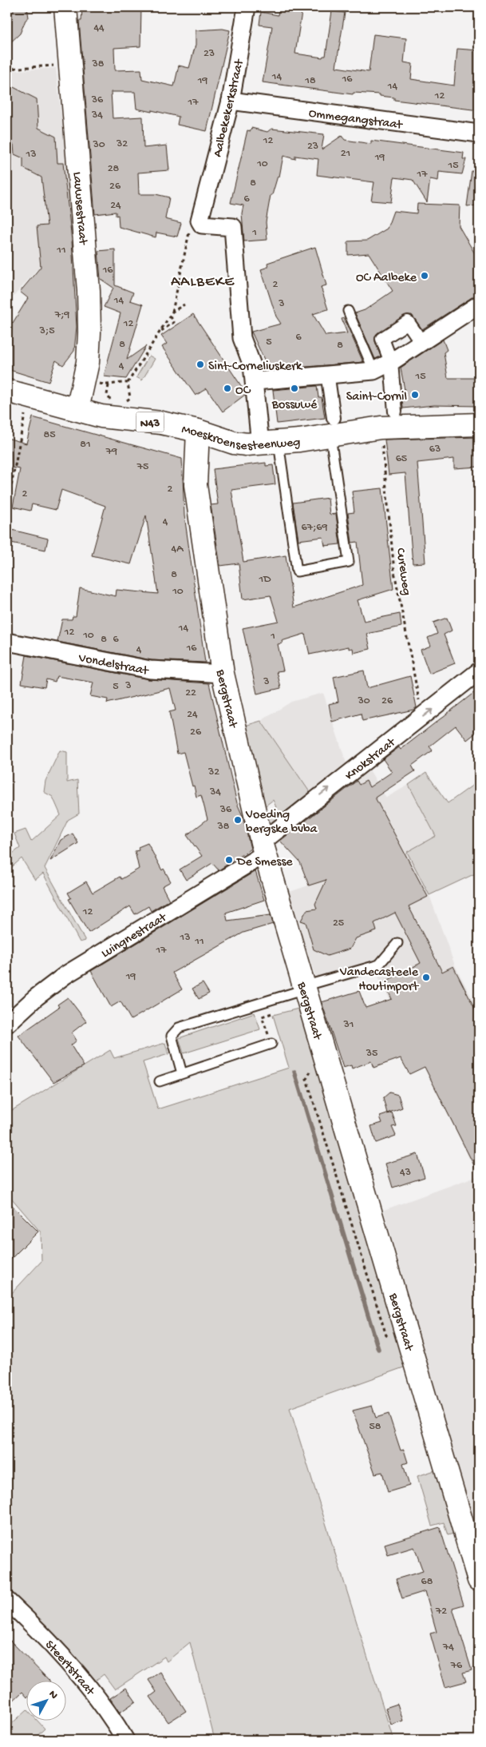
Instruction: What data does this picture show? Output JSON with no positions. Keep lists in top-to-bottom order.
{
  "streets": {
    "street": [
      "Aalbekekerkstraat",
      "Ommegangstraat",
      "Lauwsestraat",
      "N43",
      "Moeskroensesteenweg",
      "Vondelstraat",
      "Bergstraat",
      "Knokstraat",
      "Luingnestraat",
      "Steertstraat"
    ],
    "path": ["Cureweg"]
  },
  "crossings": [
    ["Aalbekekerkstraat", "Ommegangstraat"],
    ["Lauwsestraat", "Moeskroensesteenweg"],
    ["Moeskroensesteenweg", "Cureweg"],
    ["Moeskroensesteenweg", "Bergstraat"],
    ["Cureweg", "Knokstraat"],
    ["Vondelstraat", "Bergstraat"],
    ["Bergstraat", "Knokstraat"],
    ["Bergstraat", "Luingnestraat"],
    ["Knokstraat", "Luingnestraat"]
  ],
  "one_way": ["Knokstraat"],
  "districts": ["AALBEKE"],
  "places": [
    "OC Aalbeke",
    "Sint-Corneliuskerk",
    "OC",
    "Bossuwé",
    "Saint-Cornil",
    "Voeding bergske bvba",
    "De Smesse",
    "Vandecasteele Houtimport"
  ],
  "house_numbers": [
    "44",
    "23",
    "38",
    "14",
    "16",
    "19",
    "18",
    "14",
    "12",
    "36",
    "17",
    "34",
    "12",
    "32",
    "30",
    "23",
    "21",
    "13",
    "19",
    "10",
    "15",
    "28",
    "17",
    "8",
    "26",
    "6",
    "24",
    "1",
    "11",
    "16",
    "2",
    "14",
    "3",
    "7;9",
    "12",
    "3;5",
    "6",
    "5",
    "8",
    "8",
    "4",
    "15",
    "85",
    "81",
    "63",
    "79",
    "65",
    "75",
    "2",
    "2",
    "4",
    "67;69",
    "4A",
    "8",
    "1D",
    "10",
    "14",
    "12",
    "10",
    "1",
    "8",
    "6",
    "16",
    "4",
    "3",
    "3",
    "5",
    "22",
    "30",
    "26",
    "24",
    "26",
    "32",
    "34",
    "36",
    "38",
    "12",
    "25",
    "13",
    "11",
    "17",
    "19",
    "31",
    "35",
    "43",
    "58",
    "68",
    "72",
    "74",
    "76"
  ],
  "north": "top right"
}
